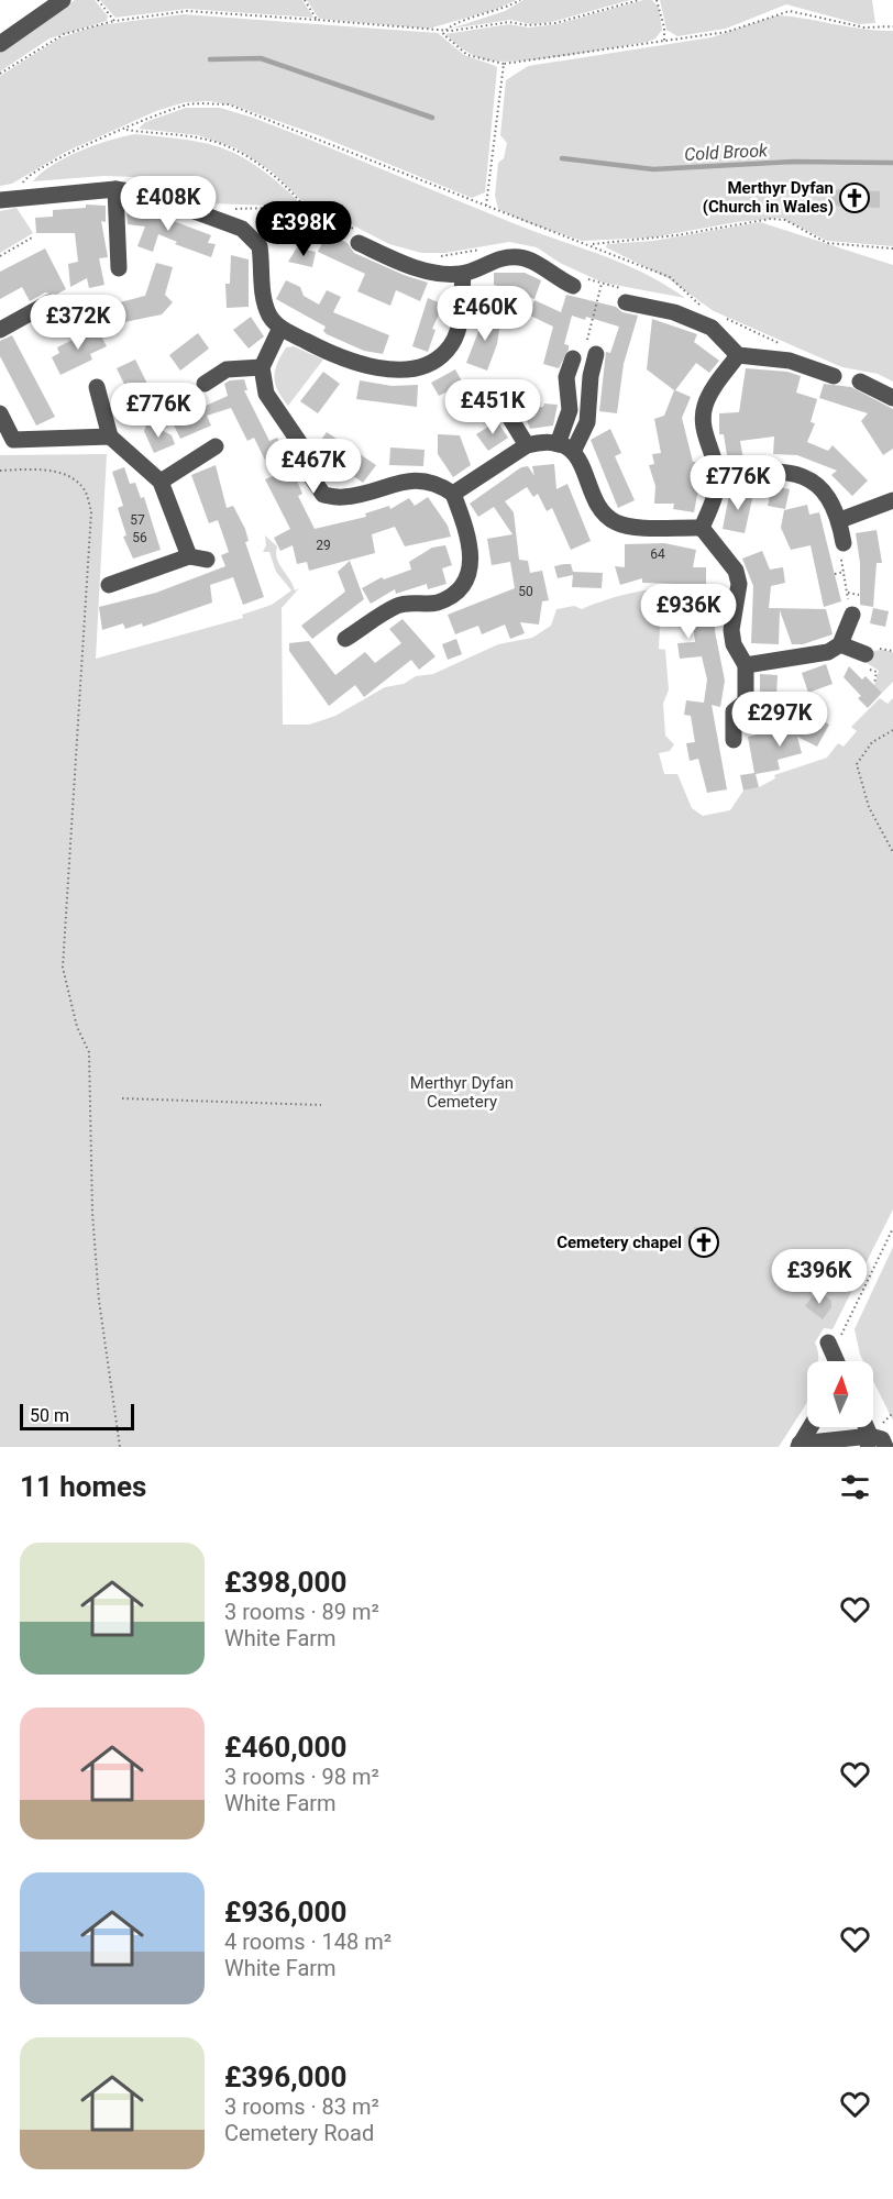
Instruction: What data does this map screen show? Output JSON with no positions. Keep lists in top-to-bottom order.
{
  "water": ["Cold Brook"],
  "parks": ["Merthyr Dyfan Cemetery"],
  "places": {
    "church": ["Merthyr Dyfan (Church in Wales)", "Cemetery chapel"]
  },
  "house_numbers": [
    "57",
    "56",
    "29",
    "64",
    "50"
  ],
  "scale_bar": "50 m",
  "north": "top",
  "page": {
    "price": [
      "£408K",
      "£398K",
      "£460K",
      "£372K",
      "£451K",
      "£776K",
      "£467K",
      "£776K",
      "£936K",
      "£297K",
      "£396K"
    ],
    "scale": "50 m",
    "heading": "11 homes",
    "list": [
      {
        "name": "£398,000",
        "note": "3 rooms · 89 m² · White Farm"
      },
      {
        "name": "£460,000",
        "note": "3 rooms · 98 m² · White Farm"
      },
      {
        "name": "£936,000",
        "note": "4 rooms · 148 m² · White Farm"
      },
      {
        "name": "£396,000",
        "note": "3 rooms · 83 m² · Cemetery Road"
      }
    ]
  }
}
